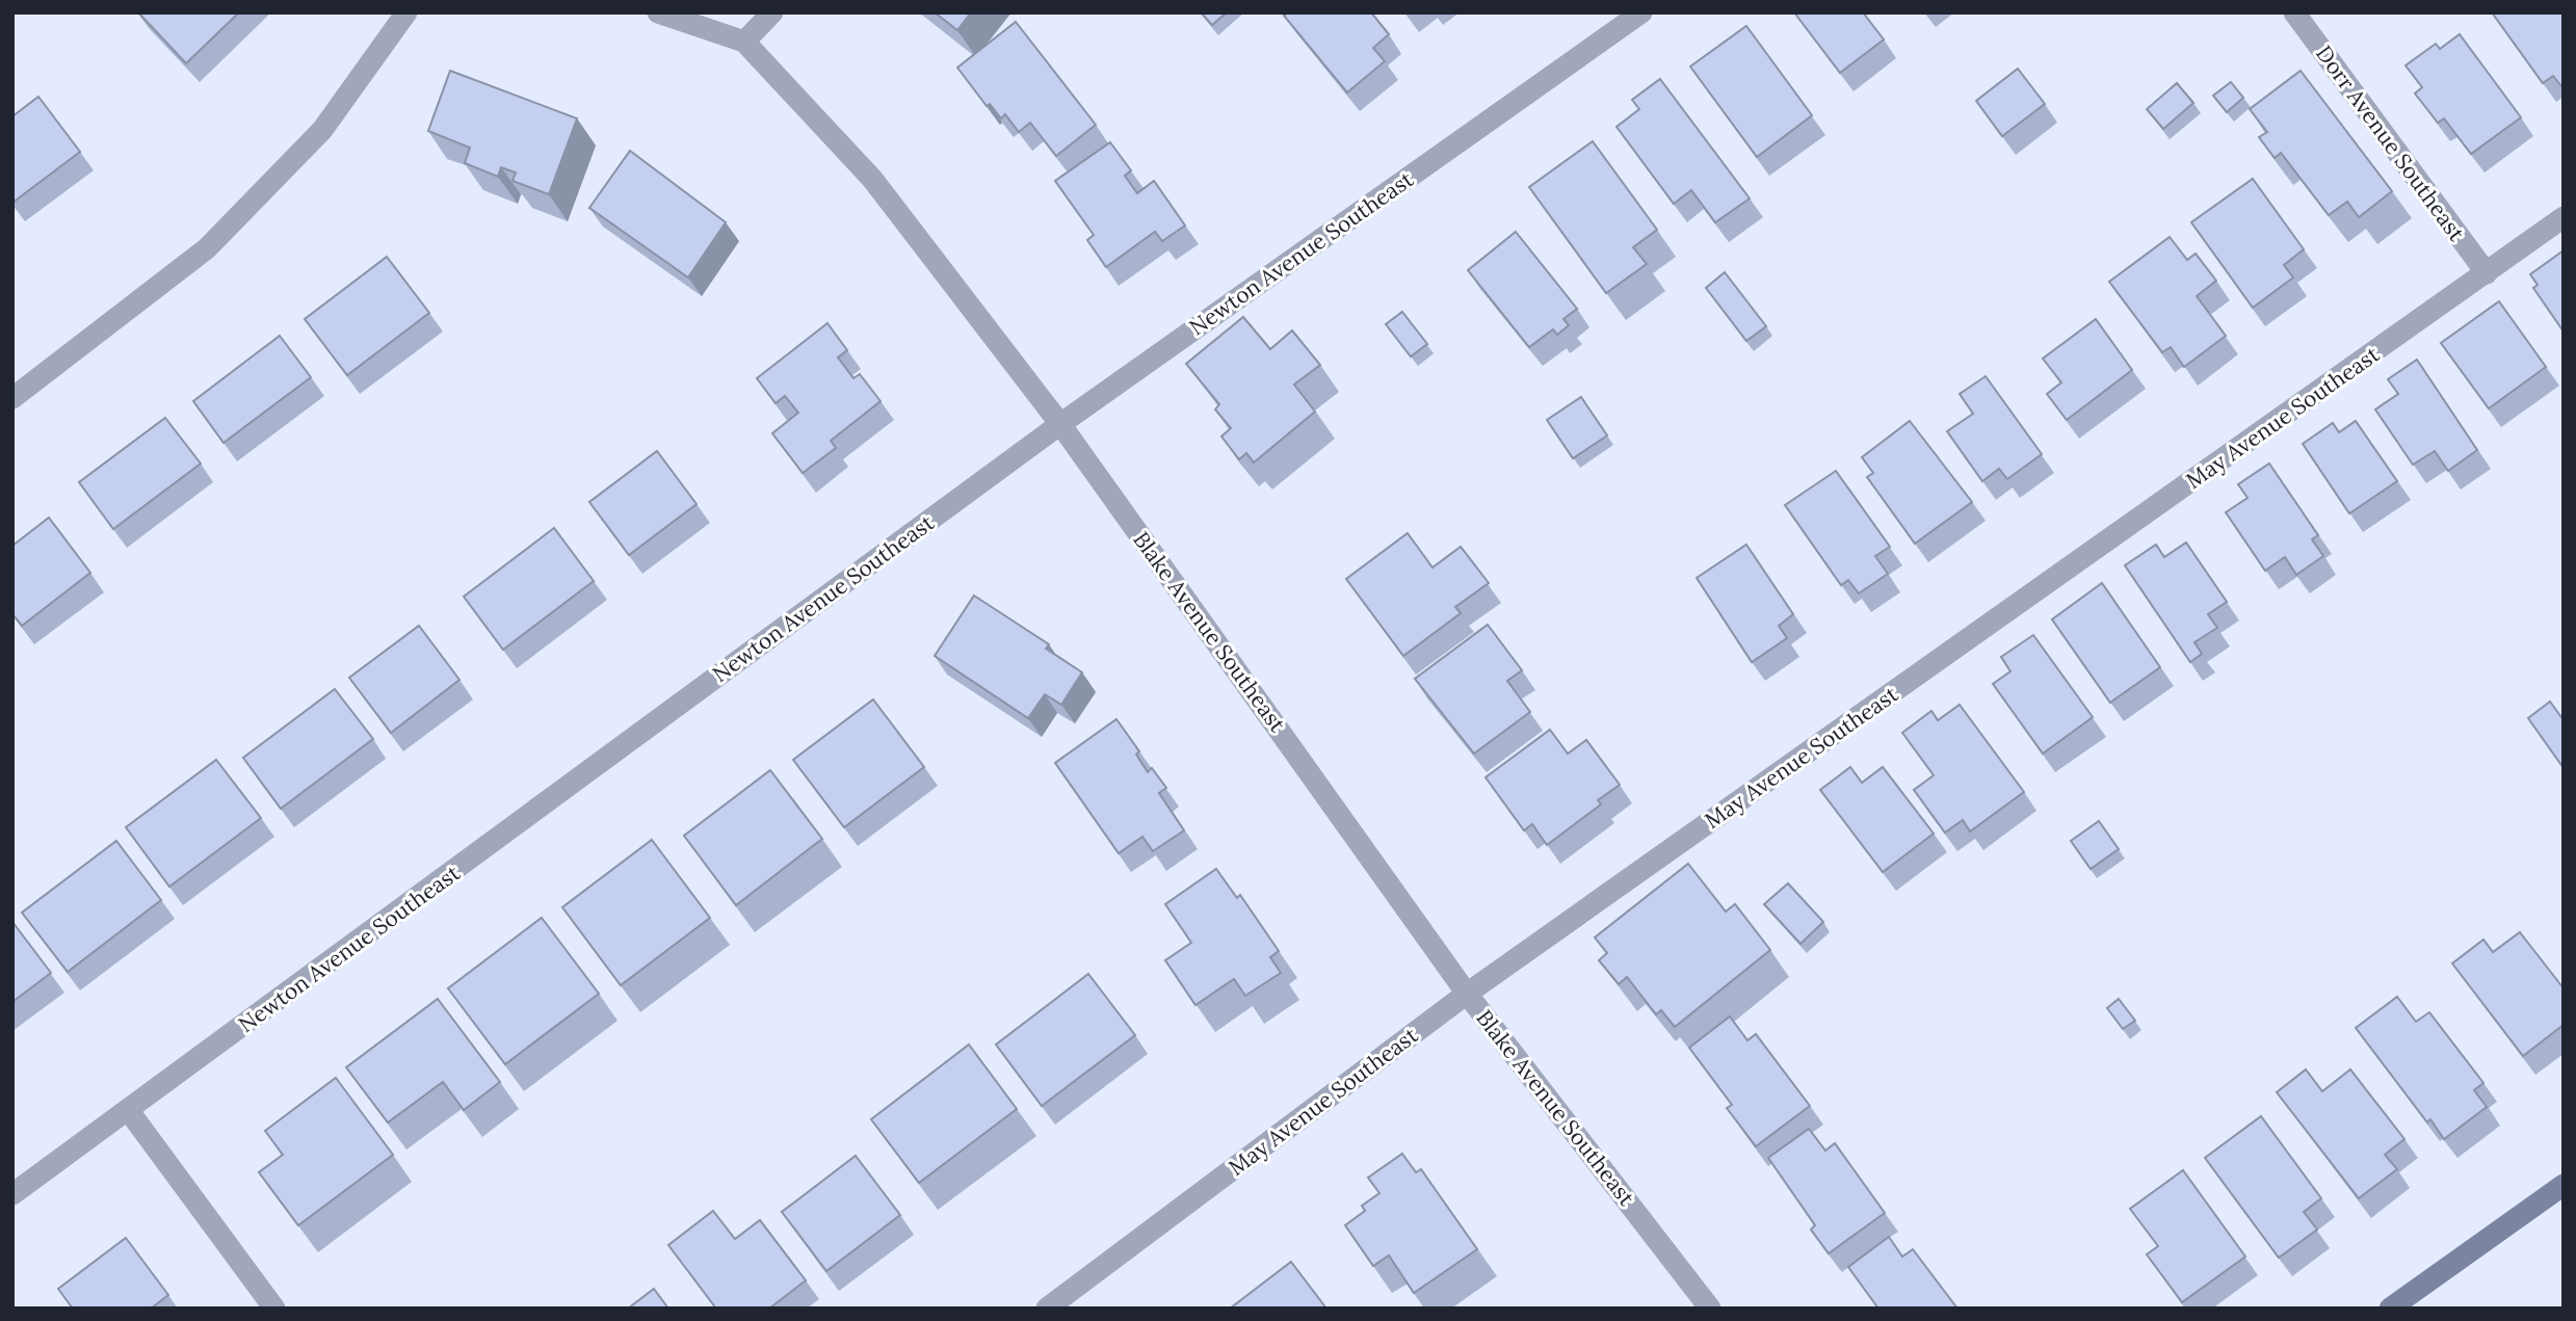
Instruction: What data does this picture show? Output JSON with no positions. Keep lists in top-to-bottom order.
{
  "streets": {
    "street": [
      "Dorr Avenue Southeast",
      "Newton Avenue Southeast",
      "May Avenue Southeast",
      "Blake Avenue Southeast"
    ]
  },
  "crossings": [
    ["Dorr Avenue Southeast", "May Avenue Southeast"],
    ["Newton Avenue Southeast", "Blake Avenue Southeast"],
    ["May Avenue Southeast", "Blake Avenue Southeast"]
  ]
}
